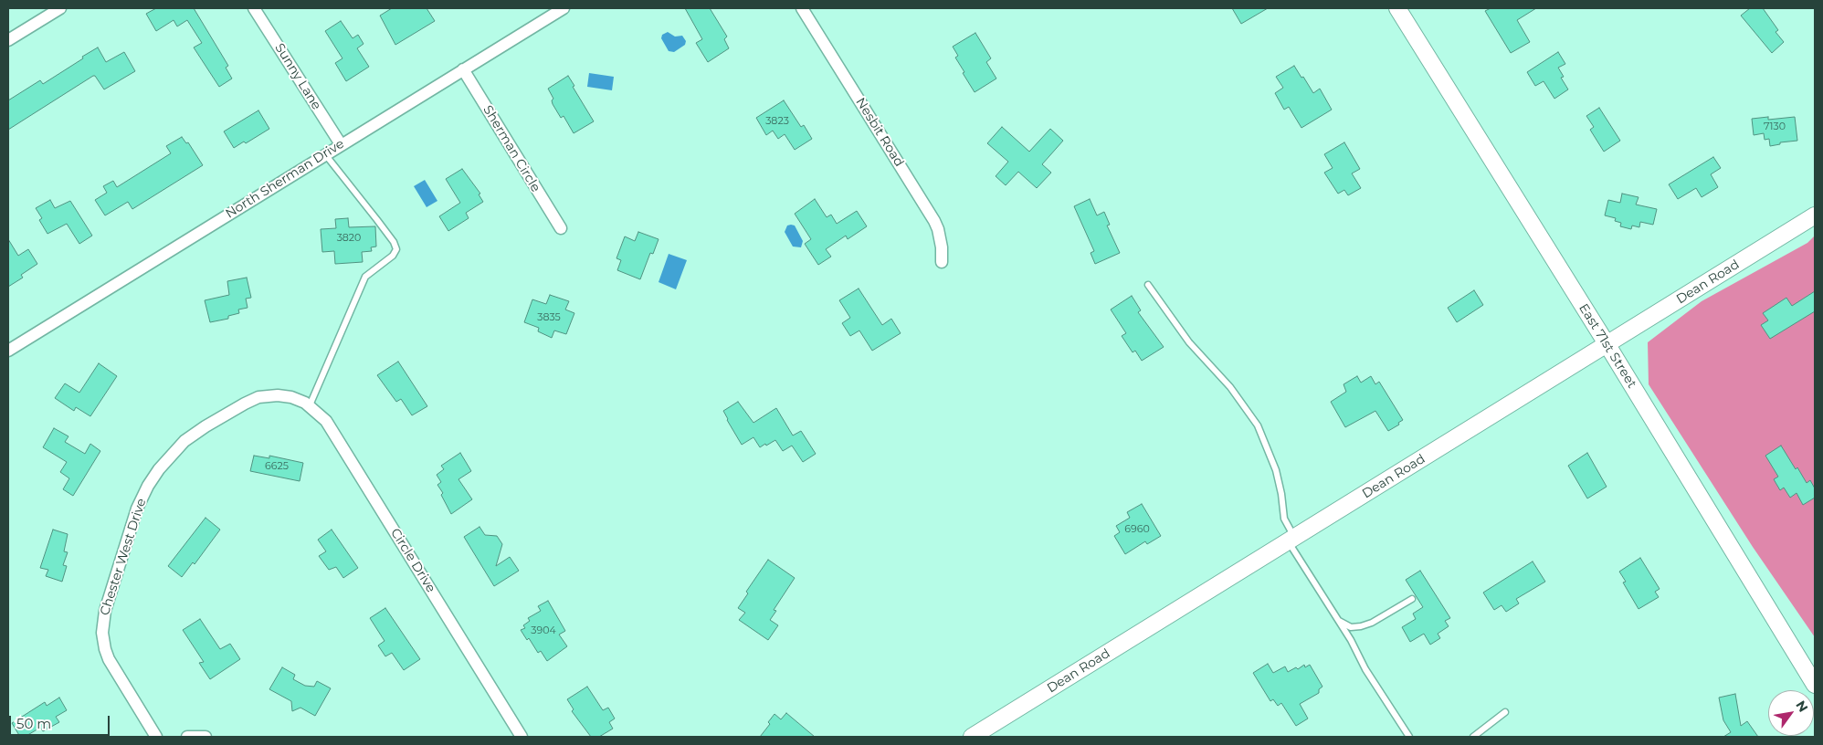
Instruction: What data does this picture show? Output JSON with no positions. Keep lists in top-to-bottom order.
{
  "streets": {
    "street": [
      "Sunny Lane",
      "Nesbit Road",
      "Sherman Circle",
      "North Sherman Drive",
      "Dean Road",
      "East 71st Street",
      "Chester West Drive",
      "Circle Drive"
    ]
  },
  "crossings": [
    ["Sunny Lane", "North Sherman Drive"],
    ["Sherman Circle", "North Sherman Drive"],
    ["Dean Road", "East 71st Street"],
    ["Chester West Drive", "Circle Drive"]
  ],
  "house_numbers": [
    "3823",
    "7130",
    "3820",
    "3835",
    "6625",
    "6960",
    "3904"
  ],
  "scale_bar": "50 m",
  "north": "top right"
}
